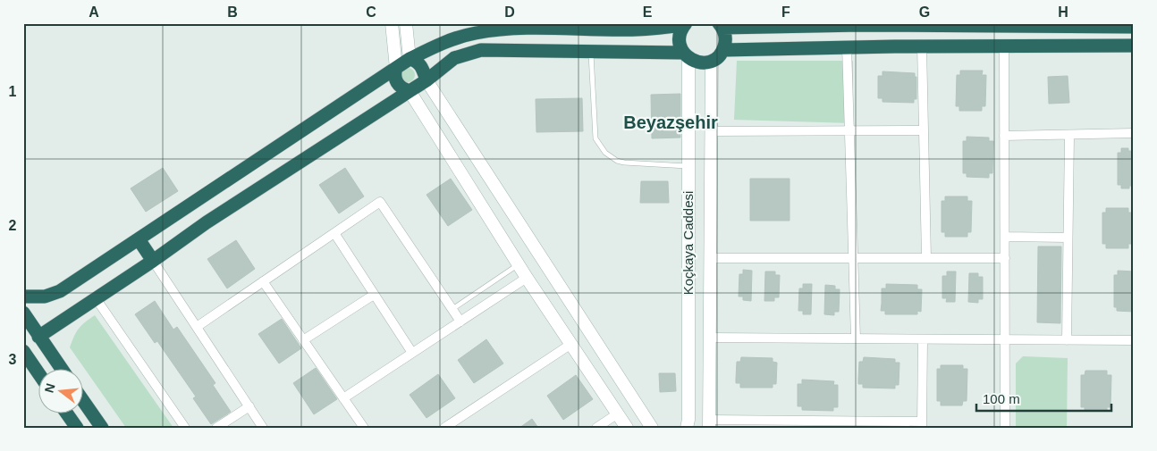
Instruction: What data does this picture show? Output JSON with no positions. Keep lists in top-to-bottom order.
{
  "streets": {
    "main road": ["Koçkaya Caddesi"]
  },
  "districts": ["Beyazşehir"],
  "scale_bar": "100 m",
  "north": "left",
  "grid": {
    "columns": [
      "A",
      "B",
      "C",
      "D",
      "E",
      "F",
      "G",
      "H"
    ],
    "rows": ["1", "2", "3"]
  }
}
